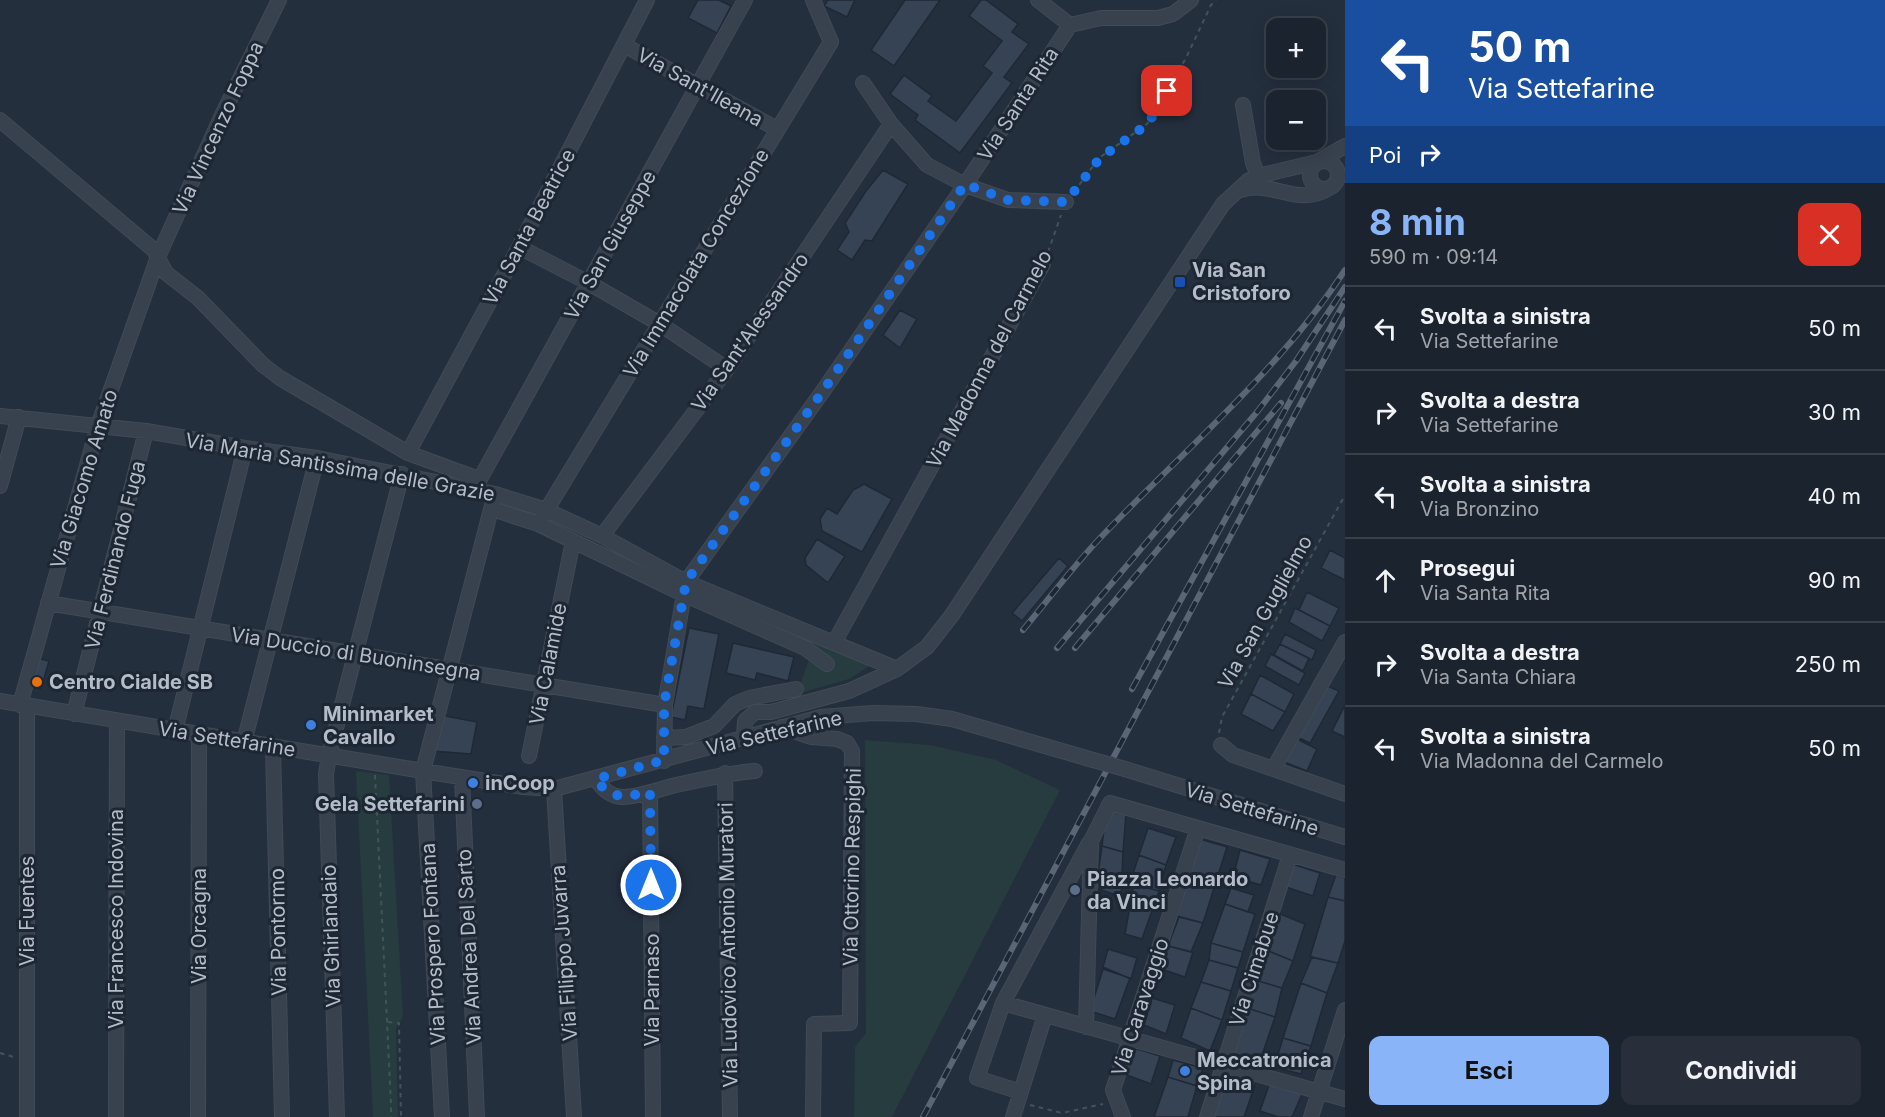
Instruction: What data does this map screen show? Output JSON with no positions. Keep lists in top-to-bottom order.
{
  "streets": {
    "street": [
      "Via Sant'Ileana",
      "Via Santa Rita",
      "Via Vincenzo Foppa",
      "Via Santa Beatrice",
      "Via San Giuseppe",
      "Via Immacolata Concezione",
      "Via Sant'Alessandro",
      "Via Madonna del Carmelo",
      "Via Maria Santissima delle Grazie",
      "Via Giacomo Amato",
      "Via Ferdinando Fuga",
      "Via Duccio di Buoninsegna",
      "Via Calamide",
      "Via Settefarine",
      "Via Ottorino Respighi",
      "Via Fuentes",
      "Via Francesco Indovina",
      "Via Orcagna",
      "Via Pontormo",
      "Via Ghirlandaio",
      "Via Prospero Fontana",
      "Via Ludovico Antonio Muratori",
      "Via Andrea Del Sarto",
      "Via Filippo Juvarra",
      "Via Cimabue",
      "Via Parnaso",
      "Via Caravaggio"
    ],
    "path": ["Via San Guglielmo"]
  },
  "crossings": [
    ["Via Sant'Ileana", "Via Santa Beatrice"],
    ["Via Sant'Ileana", "Via San Giuseppe"],
    ["Via Sant'Ileana", "Via Immacolata Concezione"],
    ["Via Santa Rita", "Via Maria Santissima delle Grazie"],
    ["Via Vincenzo Foppa", "Via Maria Santissima delle Grazie"],
    ["Via Vincenzo Foppa", "Via Giacomo Amato"],
    ["Via Santa Beatrice", "Via Maria Santissima delle Grazie"],
    ["Via San Giuseppe", "Via Maria Santissima delle Grazie"],
    ["Via Immacolata Concezione", "Via Maria Santissima delle Grazie"],
    ["Via Sant'Alessandro", "Via Maria Santissima delle Grazie"],
    ["Via Madonna del Carmelo", "Via Maria Santissima delle Grazie"],
    ["Via Maria Santissima delle Grazie", "Via Giacomo Amato"],
    ["Via Maria Santissima delle Grazie", "Via Ferdinando Fuga"],
    ["Via Maria Santissima delle Grazie", "Via Calamide"],
    ["Via Maria Santissima delle Grazie", "Via Ghirlandaio"],
    ["Via Maria Santissima delle Grazie", "Via Prospero Fontana"],
    ["Via Giacomo Amato", "Via Duccio di Buoninsegna"],
    ["Via Giacomo Amato", "Via Settefarine"],
    ["Via Giacomo Amato", "Via Fuentes"],
    ["Via Ferdinando Fuga", "Via Duccio di Buoninsegna"],
    ["Via Ferdinando Fuga", "Via Settefarine"],
    ["Via Duccio di Buoninsegna", "Via Calamide"],
    ["Via Duccio di Buoninsegna", "Via Ghirlandaio"],
    ["Via Duccio di Buoninsegna", "Via Prospero Fontana"],
    ["Via Settefarine", "Via Ottorino Respighi"],
    ["Via Settefarine", "Via Fuentes"],
    ["Via Settefarine", "Via Francesco Indovina"],
    ["Via Settefarine", "Via Orcagna"],
    ["Via Settefarine", "Via Pontormo"],
    ["Via Settefarine", "Via Ghirlandaio"],
    ["Via Settefarine", "Via Prospero Fontana"],
    ["Via Settefarine", "Via Ludovico Antonio Muratori"],
    ["Via Settefarine", "Via Andrea Del Sarto"],
    ["Via Settefarine", "Via Filippo Juvarra"],
    ["Via Settefarine", "Via Parnaso"]
  ],
  "places": {
    "transit": ["Via San Cristoforo"],
    "other": [
      "Centro Cialde SB",
      "Minimarket Cavallo",
      "inCoop",
      "Gela Settefarini",
      "Piazza Leonardo da Vinci",
      "Meccatronica Spina"
    ]
  },
  "page": {
    "turn": ["50 m", "Via Settefarine"],
    "map_buttons": ["+", "−"],
    "then": "Poi",
    "heading": ["8 min", "590 m · 09:14"],
    "list": [
      {
        "name": "Svolta a sinistra",
        "note": "Via Settefarine",
        "value": "50 m"
      },
      {
        "name": "Svolta a destra",
        "note": "Via Settefarine",
        "value": "30 m"
      },
      {
        "name": "Svolta a sinistra",
        "note": "Via Bronzino",
        "value": "40 m"
      },
      {
        "name": "Prosegui",
        "note": "Via Santa Rita",
        "value": "90 m"
      },
      {
        "name": "Svolta a destra",
        "note": "Via Santa Chiara",
        "value": "250 m"
      },
      {
        "name": "Svolta a sinistra",
        "note": "Via Madonna del Carmelo",
        "value": "50 m"
      }
    ],
    "buttons": ["Esci", "Condividi"]
  }
}
